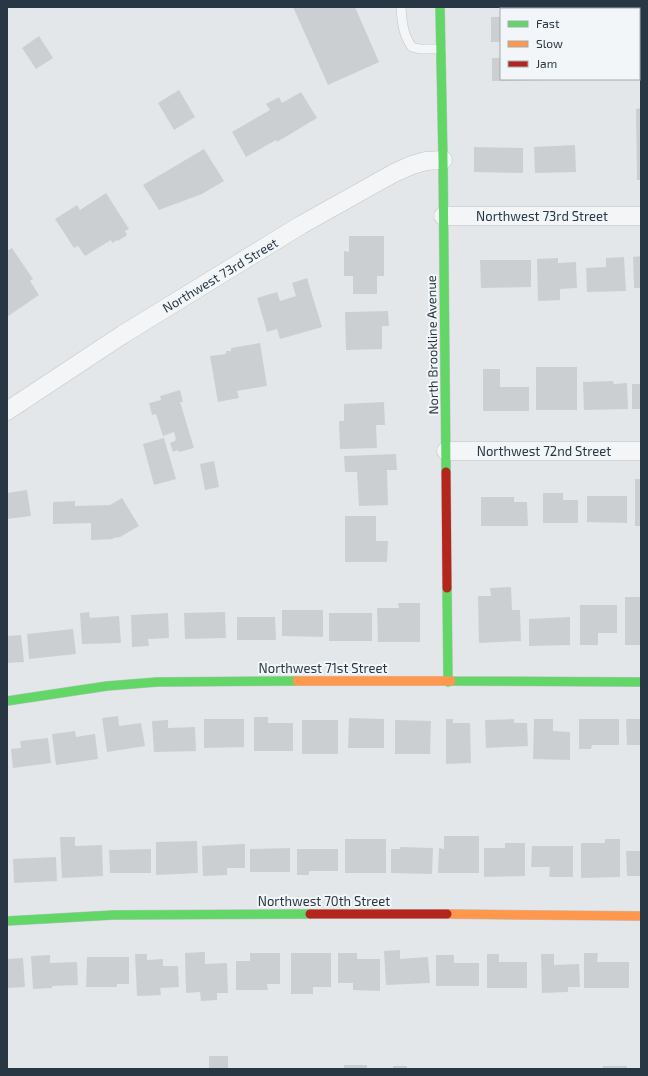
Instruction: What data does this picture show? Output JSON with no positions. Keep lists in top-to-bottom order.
{
  "streets": {
    "street": [
      "Northwest 73rd Street",
      "North Brookline Avenue",
      "Northwest 72nd Street",
      "Northwest 71st Street",
      "Northwest 70th Street"
    ]
  },
  "crossings": [
    ["Northwest 73rd Street", "North Brookline Avenue"],
    ["North Brookline Avenue", "Northwest 72nd Street"],
    ["North Brookline Avenue", "Northwest 71st Street"]
  ],
  "legend": ["Fast", "Slow", "Jam"]
}
